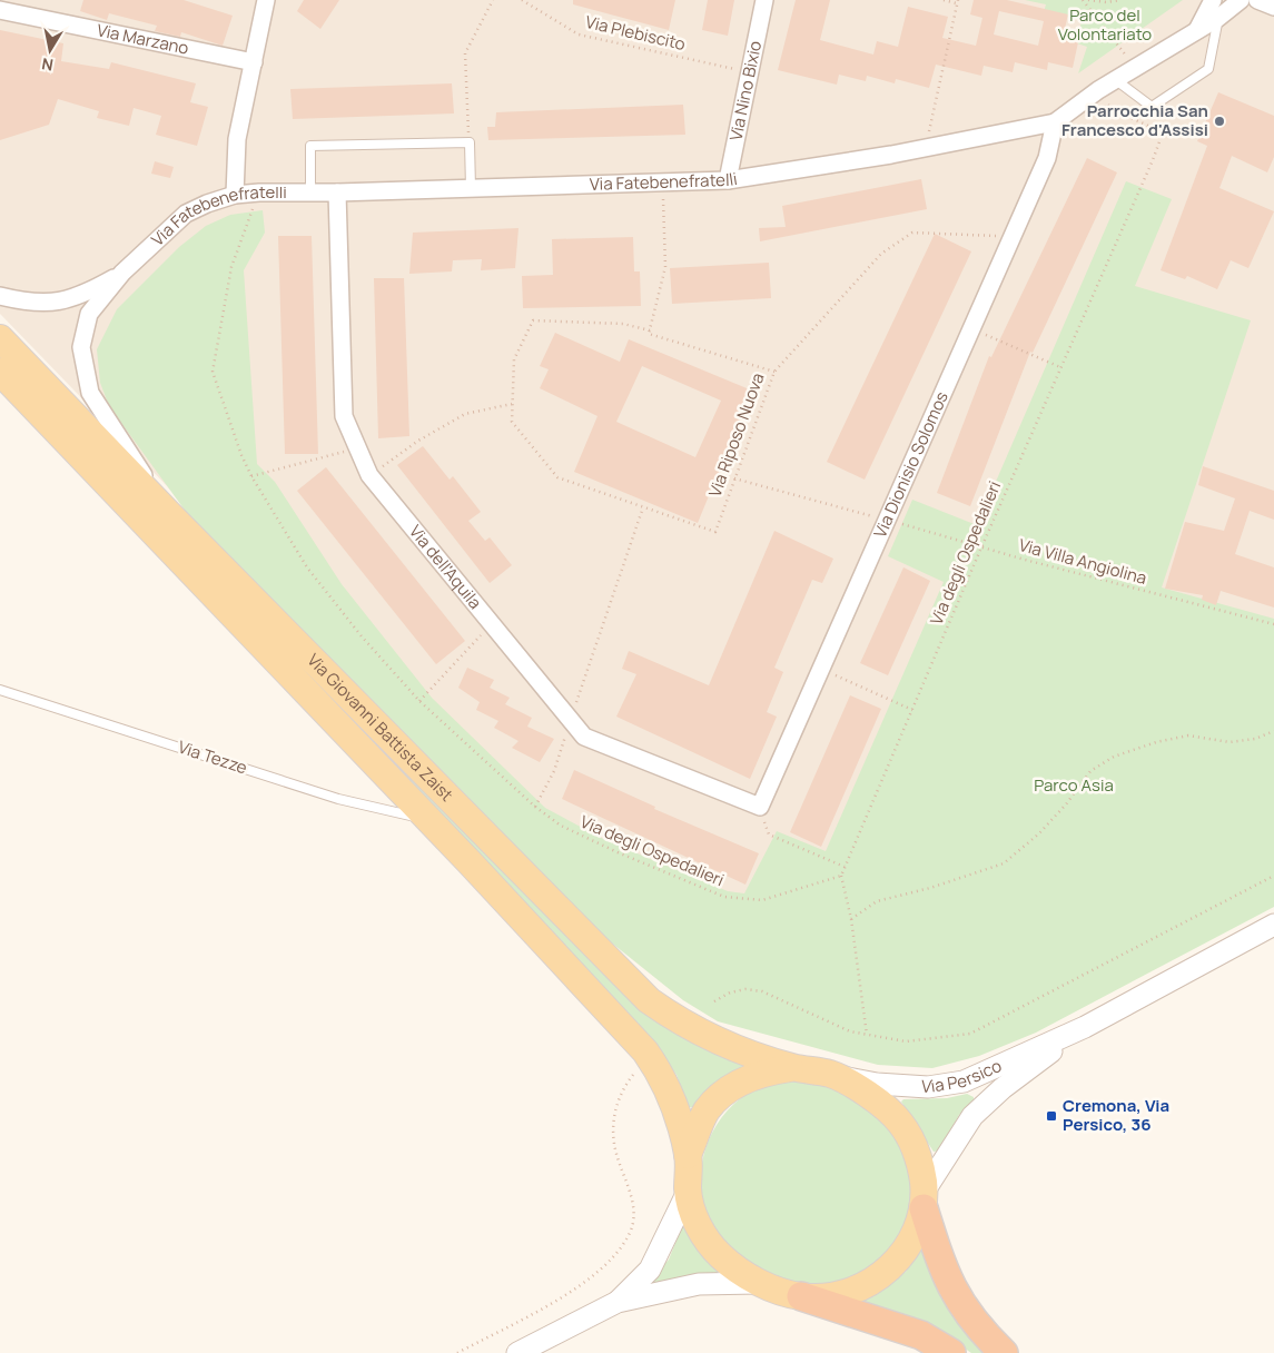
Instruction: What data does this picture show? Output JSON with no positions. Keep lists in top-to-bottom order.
{
  "streets": {
    "highway": ["Via Giovanni Battista Zaist"],
    "street": [
      "Via Marzano",
      "Via Nino Bixio",
      "Via Fatebenefratelli",
      "Via Dionisio Solomos",
      "Via dell'Aquila",
      "Via Persico"
    ],
    "lane": ["Via Tezze"],
    "path": [
      "Via Plebiscito",
      "Via Riposo Nuova",
      "Via degli Ospedalieri",
      "Via Villa Angiolina"
    ]
  },
  "crossings": [
    ["Via Plebiscito", "Via Nino Bixio"],
    ["Via Nino Bixio", "Via Fatebenefratelli"],
    ["Via Fatebenefratelli", "Via Dionisio Solomos"],
    ["Via Fatebenefratelli", "Via degli Ospedalieri"],
    ["Via Fatebenefratelli", "Via dell'Aquila"],
    ["Via Fatebenefratelli", "Via Giovanni Battista Zaist"],
    ["Via Riposo Nuova", "Via Villa Angiolina"],
    ["Via Dionisio Solomos", "Via Villa Angiolina"],
    ["Via Dionisio Solomos", "Via dell'Aquila"],
    ["Via degli Ospedalieri", "Via Villa Angiolina"],
    ["Via Giovanni Battista Zaist", "Via Tezze"],
    ["Via Giovanni Battista Zaist", "Via Persico"]
  ],
  "parks": ["Parco del Volontariato", "Parco Asia"],
  "places": {
    "other": ["Parrocchia San Francesco d'Assisi"],
    "transit": ["Cremona, Via Persico, 36"]
  },
  "north": "bottom"
}
